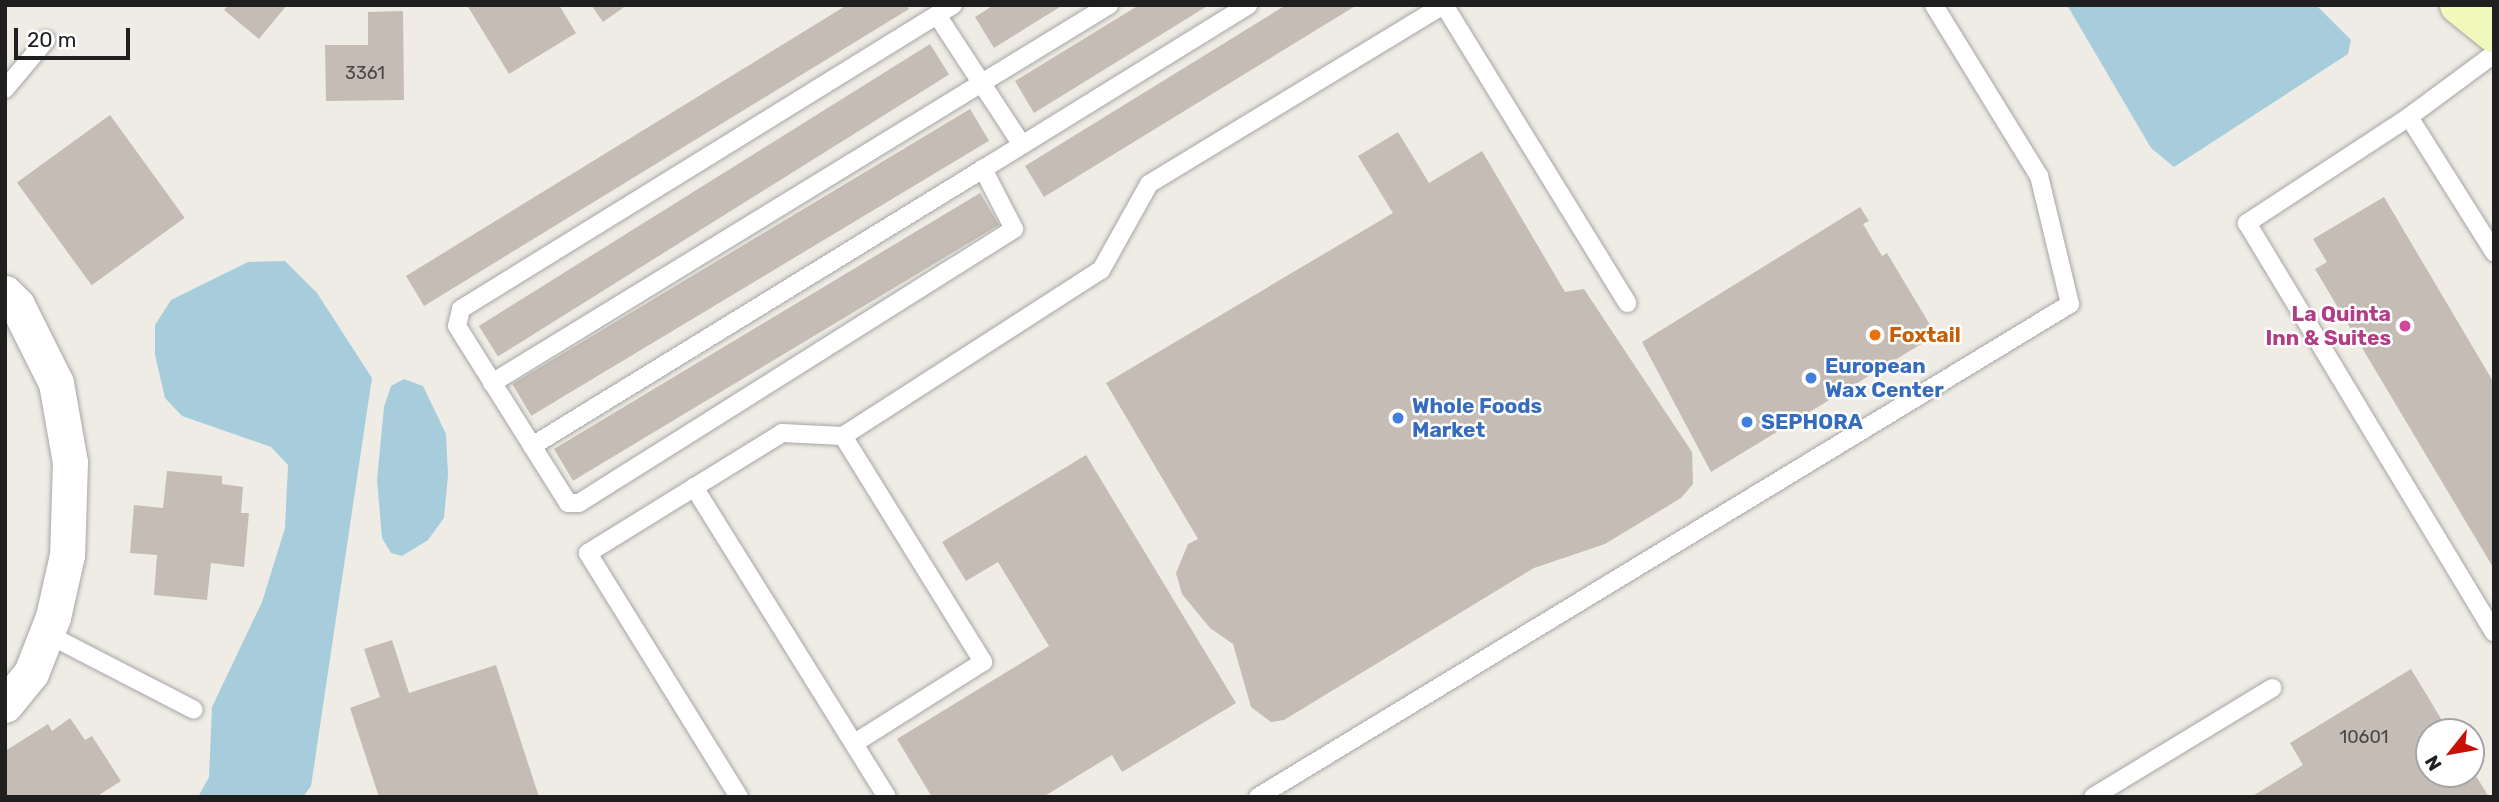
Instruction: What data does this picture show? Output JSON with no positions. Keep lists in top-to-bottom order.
{
  "places": [
    "La Quinta Inn & Suites",
    "Foxtail",
    "European Wax Center",
    "Whole Foods Market",
    "SEPHORA"
  ],
  "house_numbers": ["3361", "10601"],
  "scale_bar": "20 m",
  "north": "bottom left"
}
